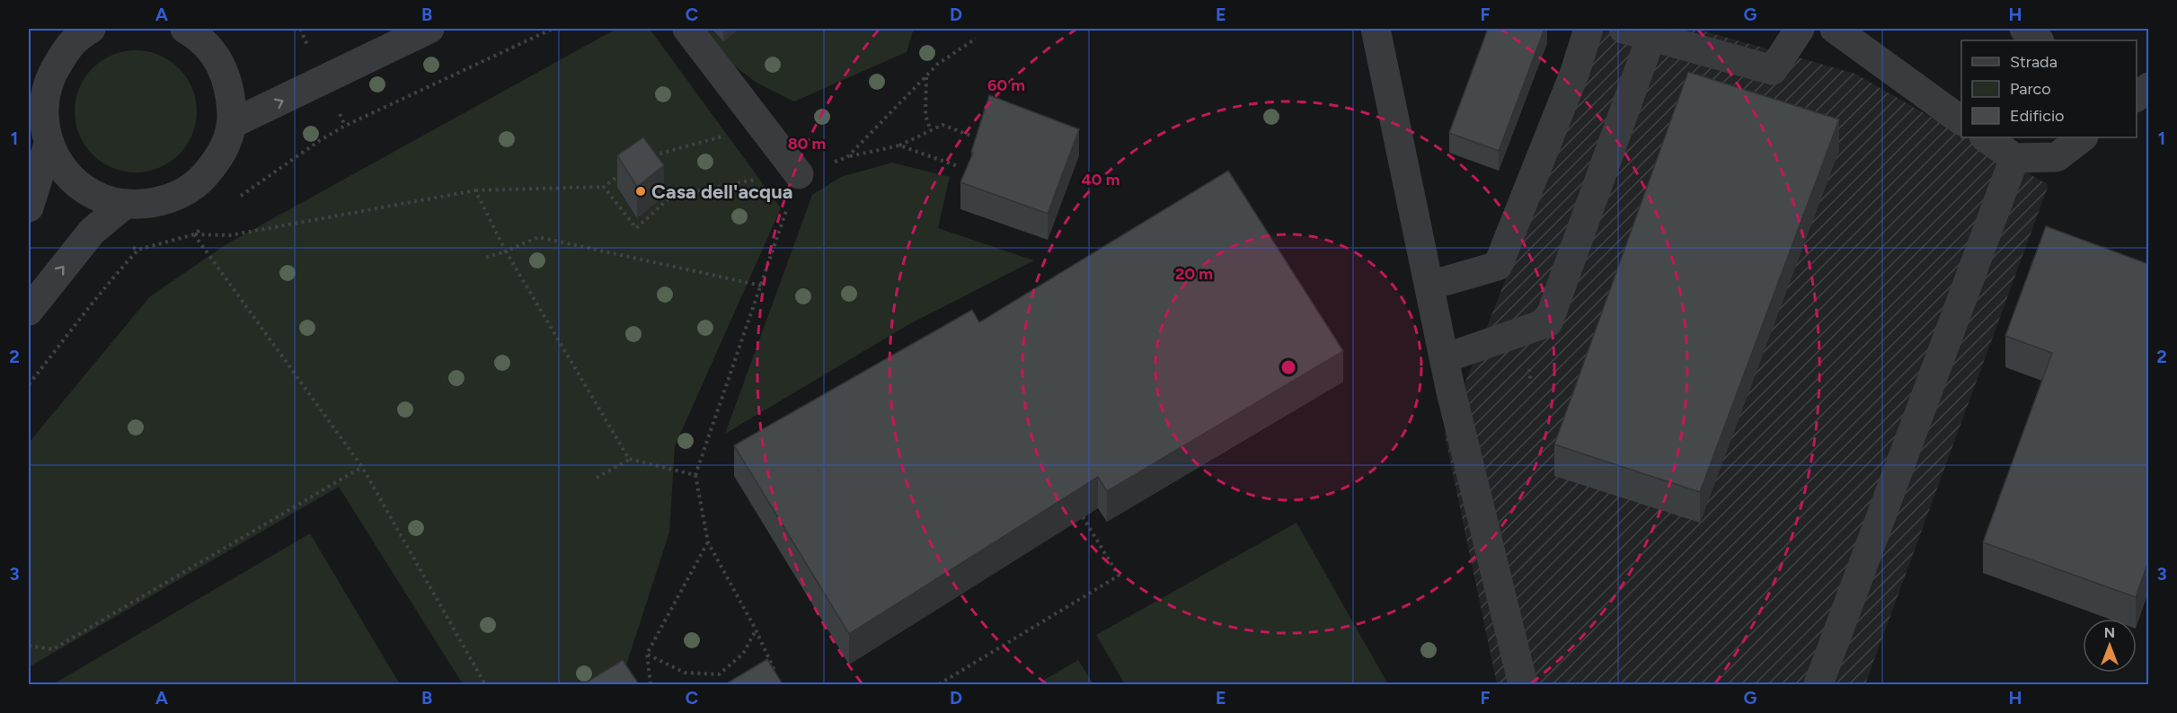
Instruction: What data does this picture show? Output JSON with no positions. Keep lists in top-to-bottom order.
{
  "places": ["Casa dell'acqua"],
  "legend": ["Strada", "Parco", "Edificio"],
  "north": "top",
  "grid": {
    "columns": [
      "A",
      "B",
      "C",
      "D",
      "E",
      "F",
      "G",
      "H"
    ],
    "rows": ["1", "2", "3"]
  },
  "rings": [
    "60 m",
    "80 m",
    "40 m",
    "20 m"
  ]
}
